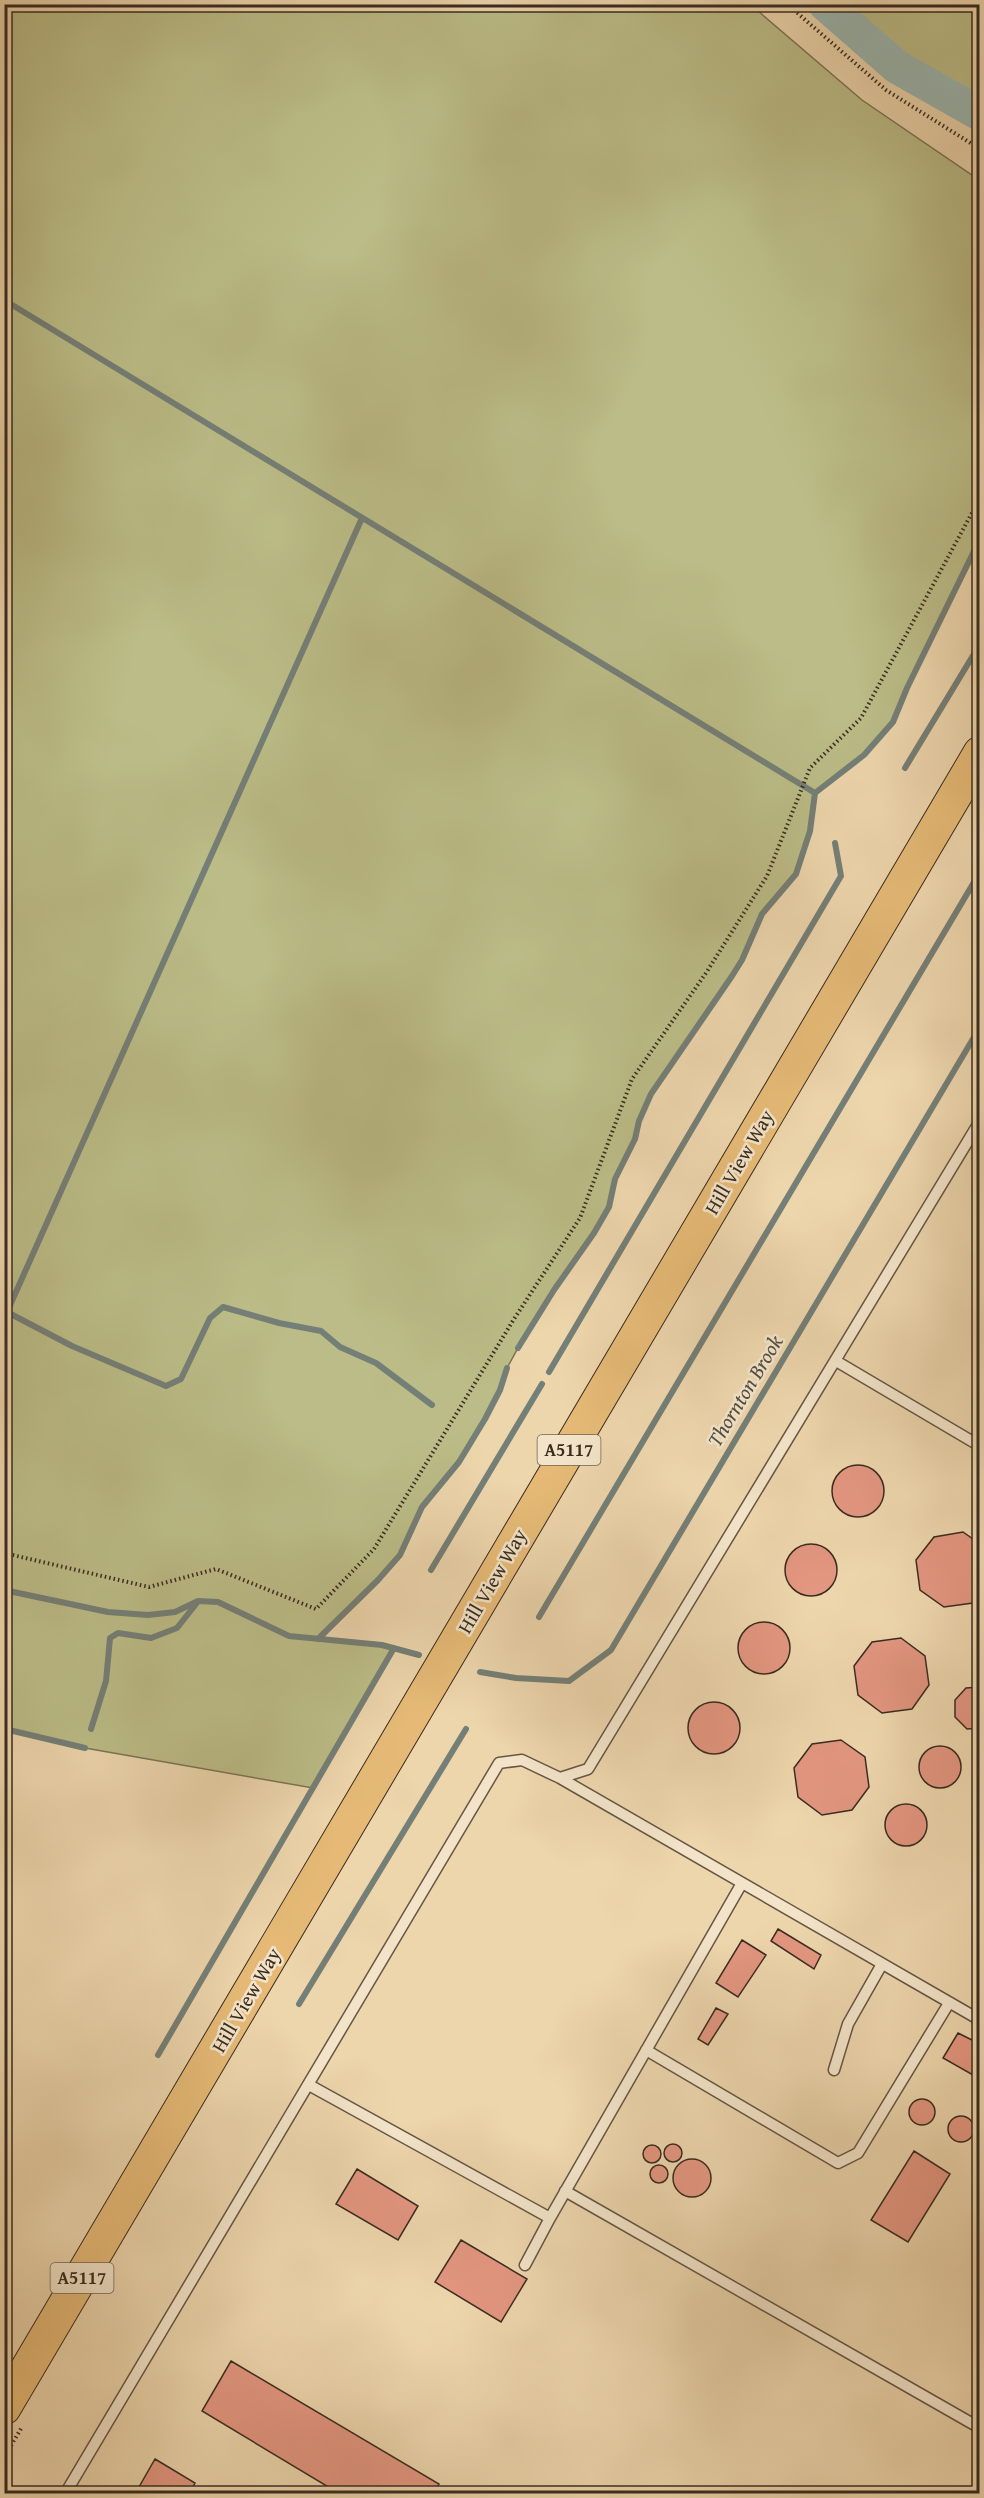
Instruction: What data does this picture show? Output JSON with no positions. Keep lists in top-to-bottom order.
{
  "streets": {
    "main road": ["Hill View Way", "A5117"]
  },
  "water": ["Thornton Brook"]
}
